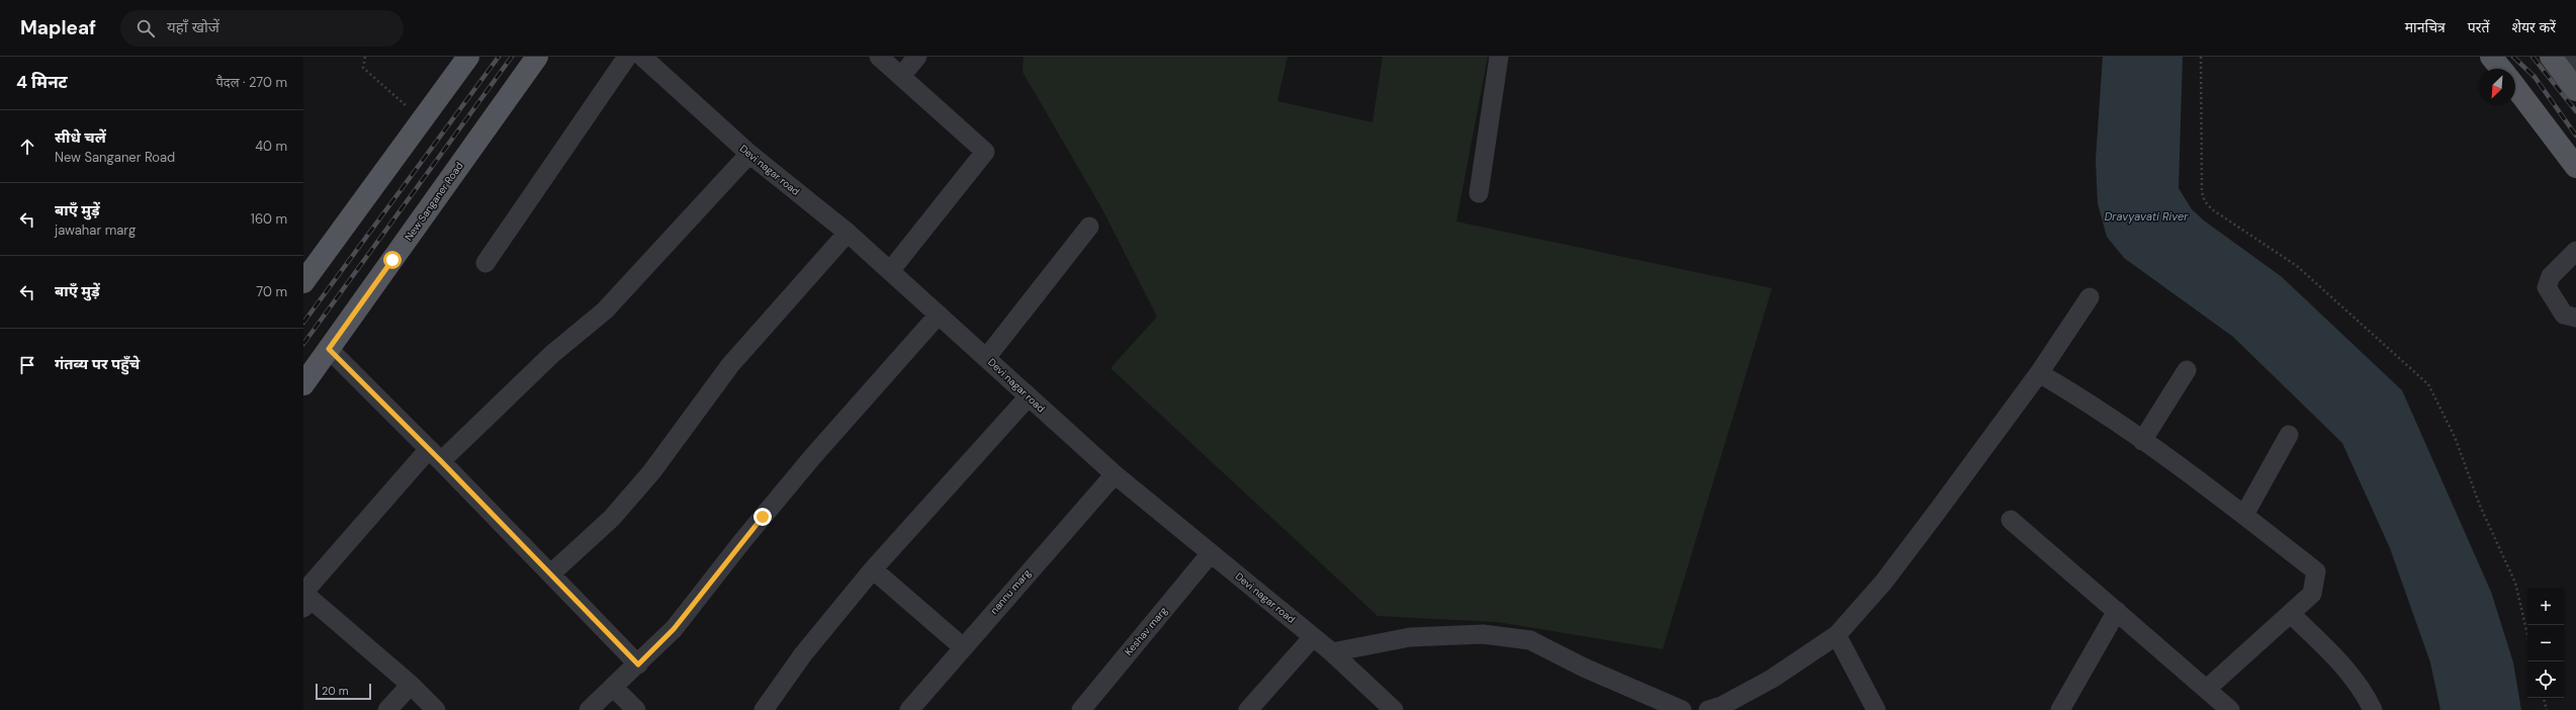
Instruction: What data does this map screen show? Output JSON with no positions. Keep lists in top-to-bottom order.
{
  "streets": {
    "main road": ["New Sanganer Road"],
    "street": ["Devi nagar road", "nannu marg", "Keshav marg"]
  },
  "crossings": [
    ["Devi nagar road", "nannu marg"],
    ["Devi nagar road", "Keshav marg"]
  ],
  "water": ["Dravyavati River"],
  "scale_bar": "20 m",
  "north": "bottom left",
  "page": {
    "header": "Mapleaf",
    "search": "यहाँ खोजें",
    "nav": ["मानचित्र", "परतें", "शेयर करें"],
    "heading": ["4 मिनट", "पैदल · 270 m"],
    "list": [
      ["सीधे चलें", "New Sanganer Road", "40 m"],
      ["बाएँ मुड़ें", "jawahar marg", "160 m"],
      ["बाएँ मुड़ें", "70 m"],
      "गंतव्य पर पहुँचे"
    ],
    "map_buttons": ["+", "−"],
    "scale": "20 m"
  }
}
